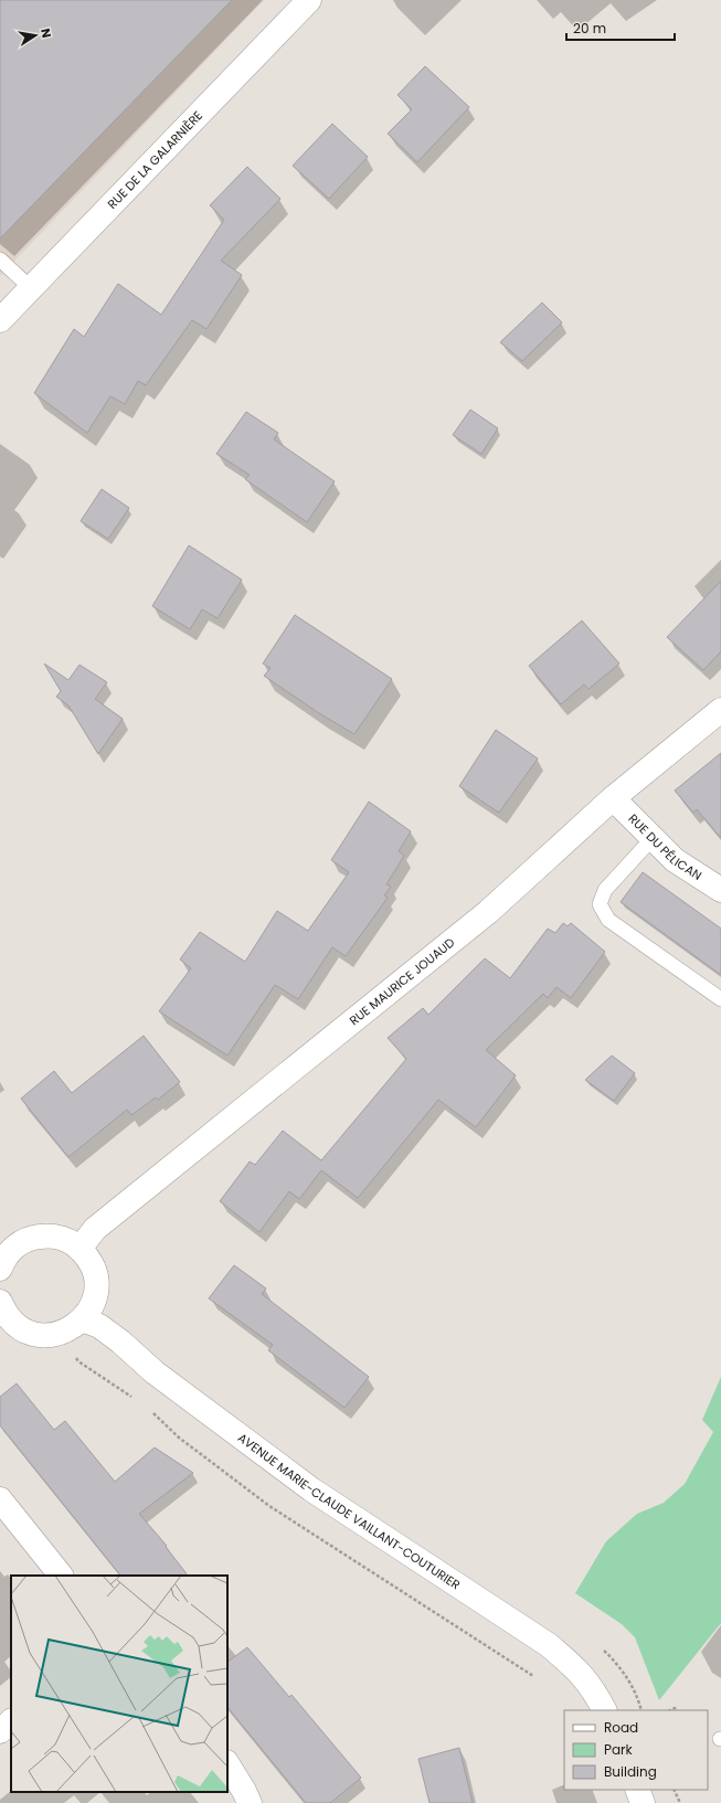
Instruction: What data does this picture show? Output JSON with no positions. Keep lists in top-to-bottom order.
{
  "streets": {
    "street": [
      "RUE DE LA GALARNIÈRE",
      "RUE DU PÉLICAN",
      "RUE MAURICE JOUAUD",
      "AVENUE MARIE-CLAUDE VAILLANT-COUTURIER"
    ]
  },
  "crossings": [
    ["RUE DU PÉLICAN", "RUE MAURICE JOUAUD"]
  ],
  "legend": ["Road", "Park", "Building"],
  "scale_bar": "20 m",
  "north": "right"
}
